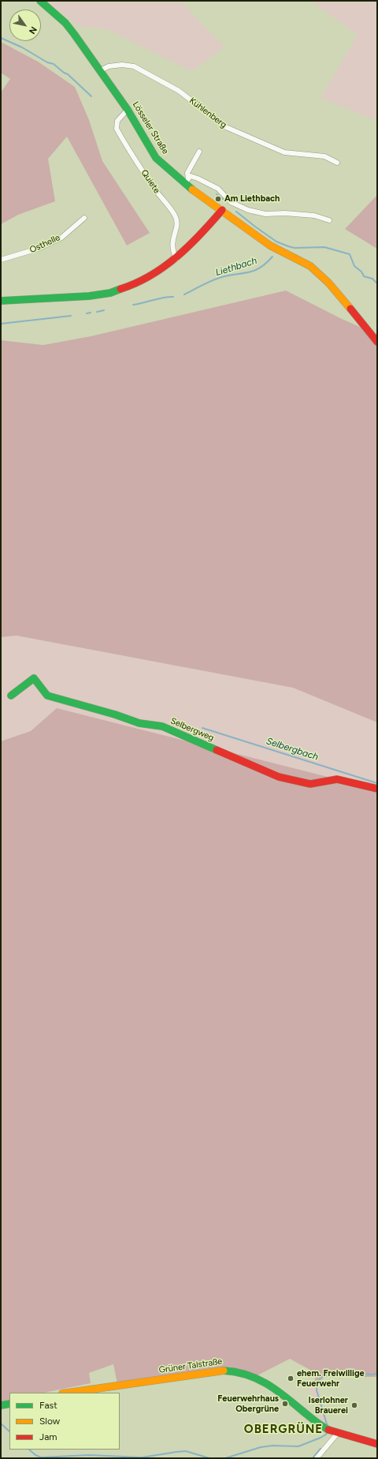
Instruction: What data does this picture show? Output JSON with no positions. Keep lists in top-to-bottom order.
{
  "streets": {
    "street": [
      "Kühlenberg",
      "Lösseler Straße",
      "Quiete",
      "Osthelle",
      "Selbergweg",
      "Grüner Talstraße"
    ]
  },
  "crossings": [
    ["Kühlenberg", "Lösseler Straße"],
    ["Lösseler Straße", "Quiete"]
  ],
  "districts": ["OBERGRÜNE"],
  "water": ["Liethbach", "Selbergbach"],
  "places": [
    "Am Liethbach",
    "ehem. Freiwillige Feuerwehr",
    "Feuerwehrhaus Obergrüne",
    "Iserlohner Brauerei"
  ],
  "legend": ["Fast", "Slow", "Jam"],
  "north": "bottom right"
}
